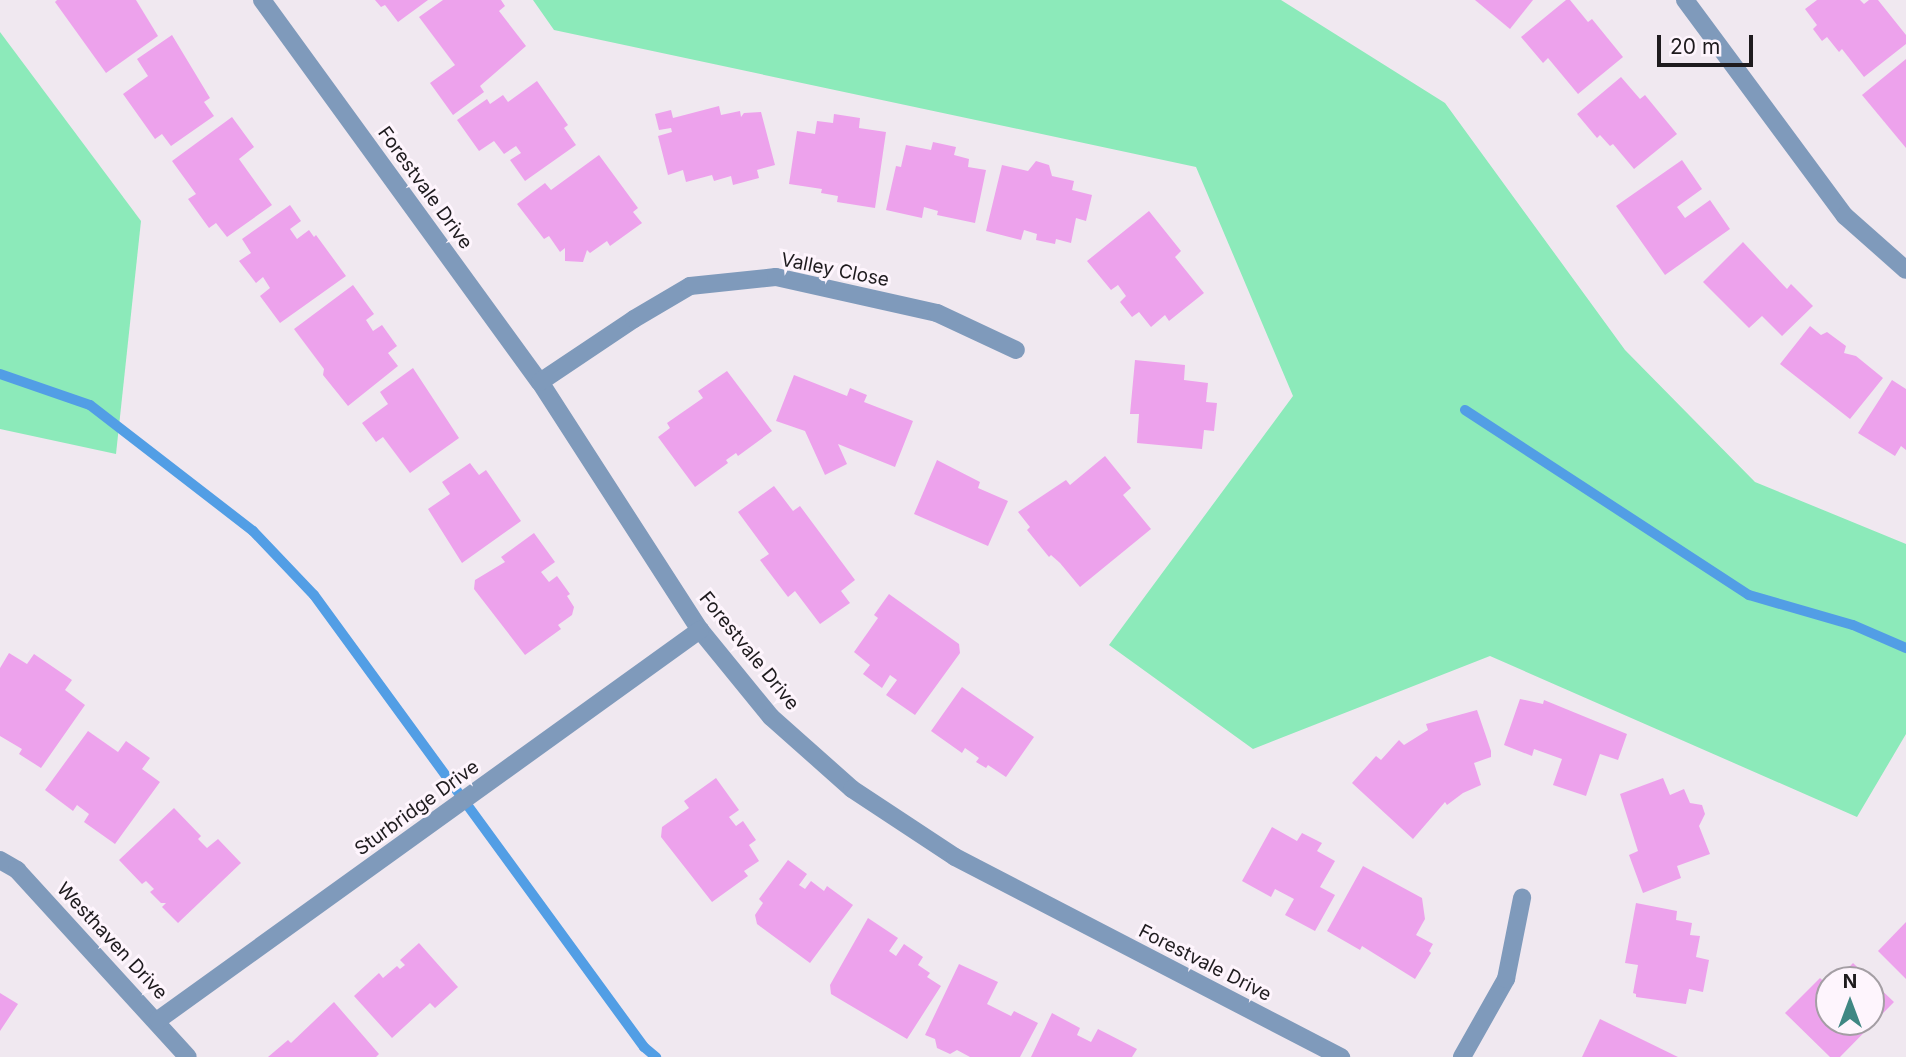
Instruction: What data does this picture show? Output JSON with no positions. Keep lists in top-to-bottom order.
{
  "streets": {
    "street": [
      "Forestvale Drive",
      "Valley Close",
      "Sturbridge Drive",
      "Westhaven Drive"
    ]
  },
  "crossings": [
    ["Forestvale Drive", "Valley Close"],
    ["Forestvale Drive", "Sturbridge Drive"],
    ["Sturbridge Drive", "Westhaven Drive"]
  ],
  "scale_bar": "20 m",
  "north": "top"
}
